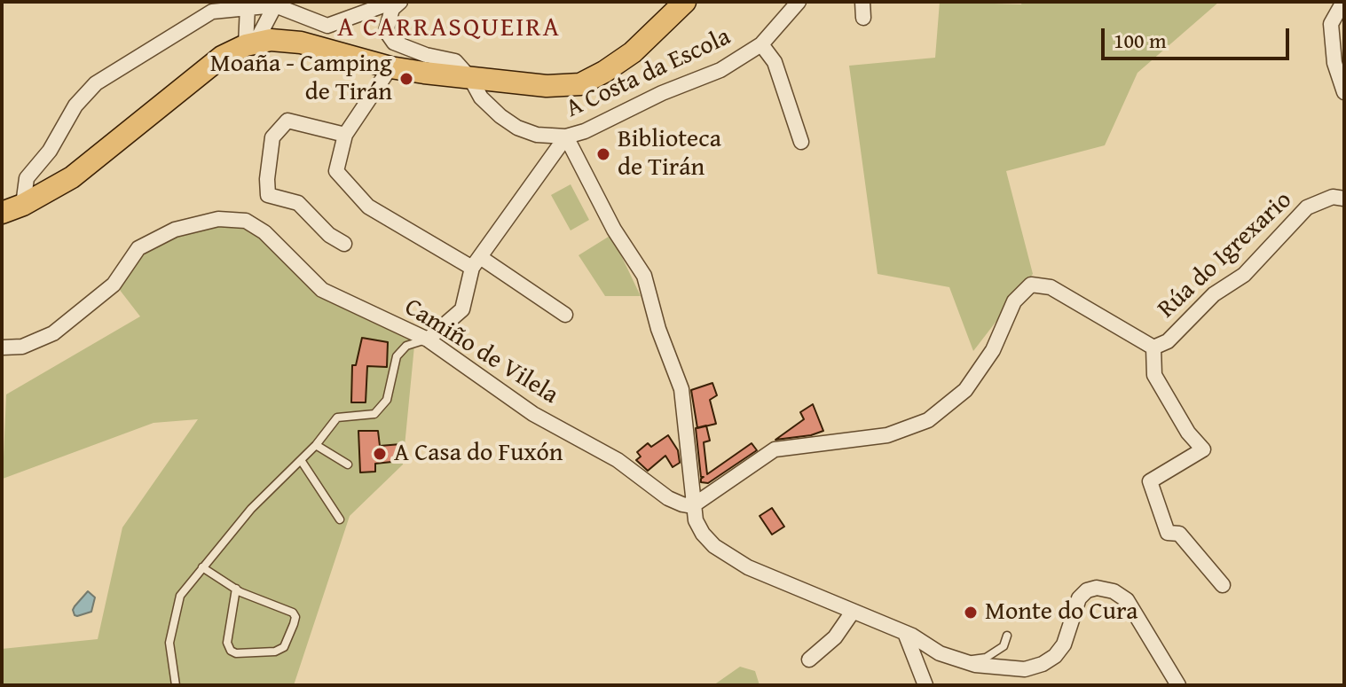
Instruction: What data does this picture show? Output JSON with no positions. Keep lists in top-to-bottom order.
{
  "streets": {
    "street": ["A Costa da Escola", "Rúa do Igrexario", "Camiño de Vilela"]
  },
  "crossings": [
    ["Rúa do Igrexario", "Camiño de Vilela"]
  ],
  "districts": ["A CARRASQUEIRA"],
  "places": [
    "Moaña - Camping de Tirán",
    "Biblioteca de Tirán",
    "A Casa do Fuxón",
    "Monte do Cura"
  ],
  "scale_bar": "100 m"
}
